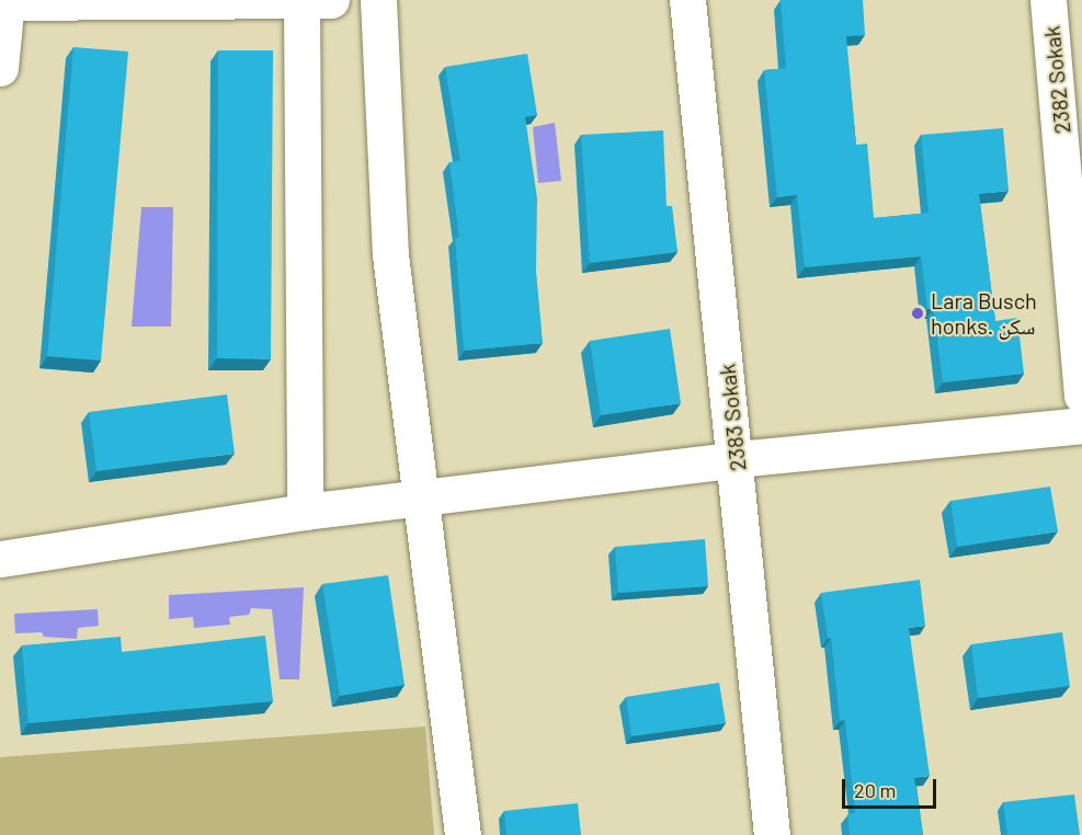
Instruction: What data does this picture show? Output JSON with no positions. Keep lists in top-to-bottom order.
{
  "streets": {
    "street": ["2382 Sokak", "2383 Sokak"]
  },
  "places": ["Lara Busch honks. سكن"],
  "scale_bar": "20 m"
}
